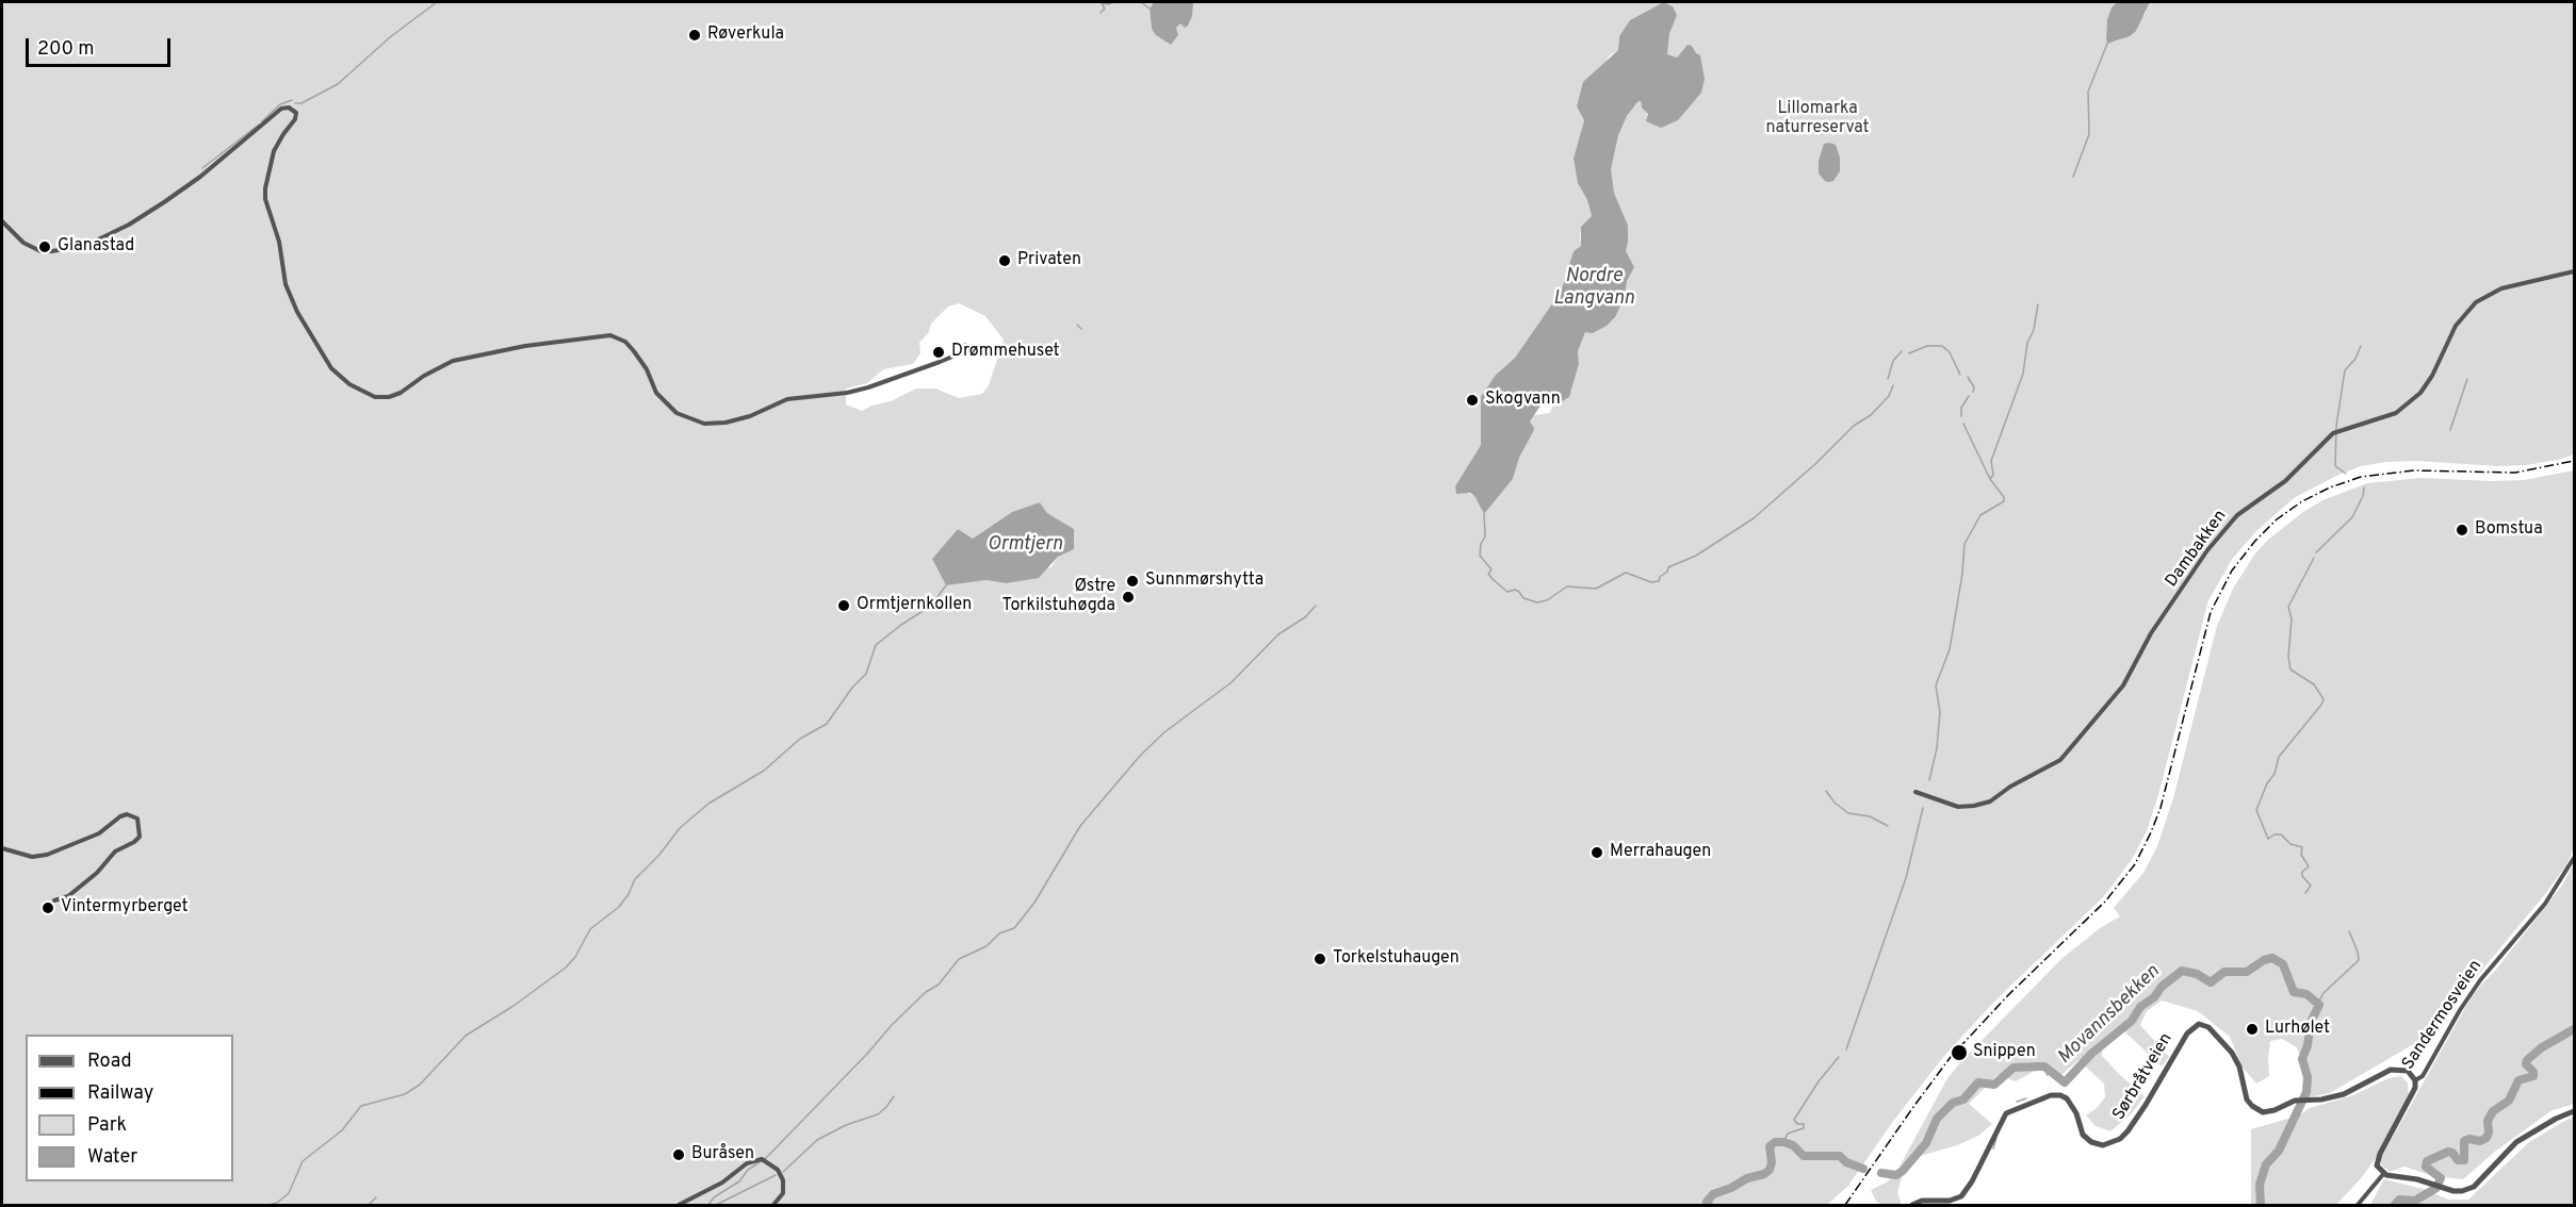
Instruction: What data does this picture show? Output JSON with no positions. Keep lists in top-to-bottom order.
{
  "streets": {
    "street": ["Dambakken", "Sandermosveien", "Sørbråtveien"]
  },
  "crossings": [
    ["Sandermosveien", "Sørbråtveien"]
  ],
  "water": ["Nordre Langvann", "Ormtjern", "Movannsbekken"],
  "parks": ["Lillomarka naturreservat"],
  "places": [
    "Røverkula",
    "Glanastad",
    "Privaten",
    "Drømmehuset",
    "Skogvann",
    "Bomstua",
    "Sunnmørshytta",
    "Østre Torkilstuhøgda",
    "Ormtjernkollen",
    "Merrahaugen",
    "Vintermyrberget",
    "Torkelstuhaugen",
    "Lurhølet",
    "Snippen",
    "Buråsen"
  ],
  "legend": [
    "Road",
    "Railway",
    "Park",
    "Water"
  ],
  "scale_bar": "200 m"
}
